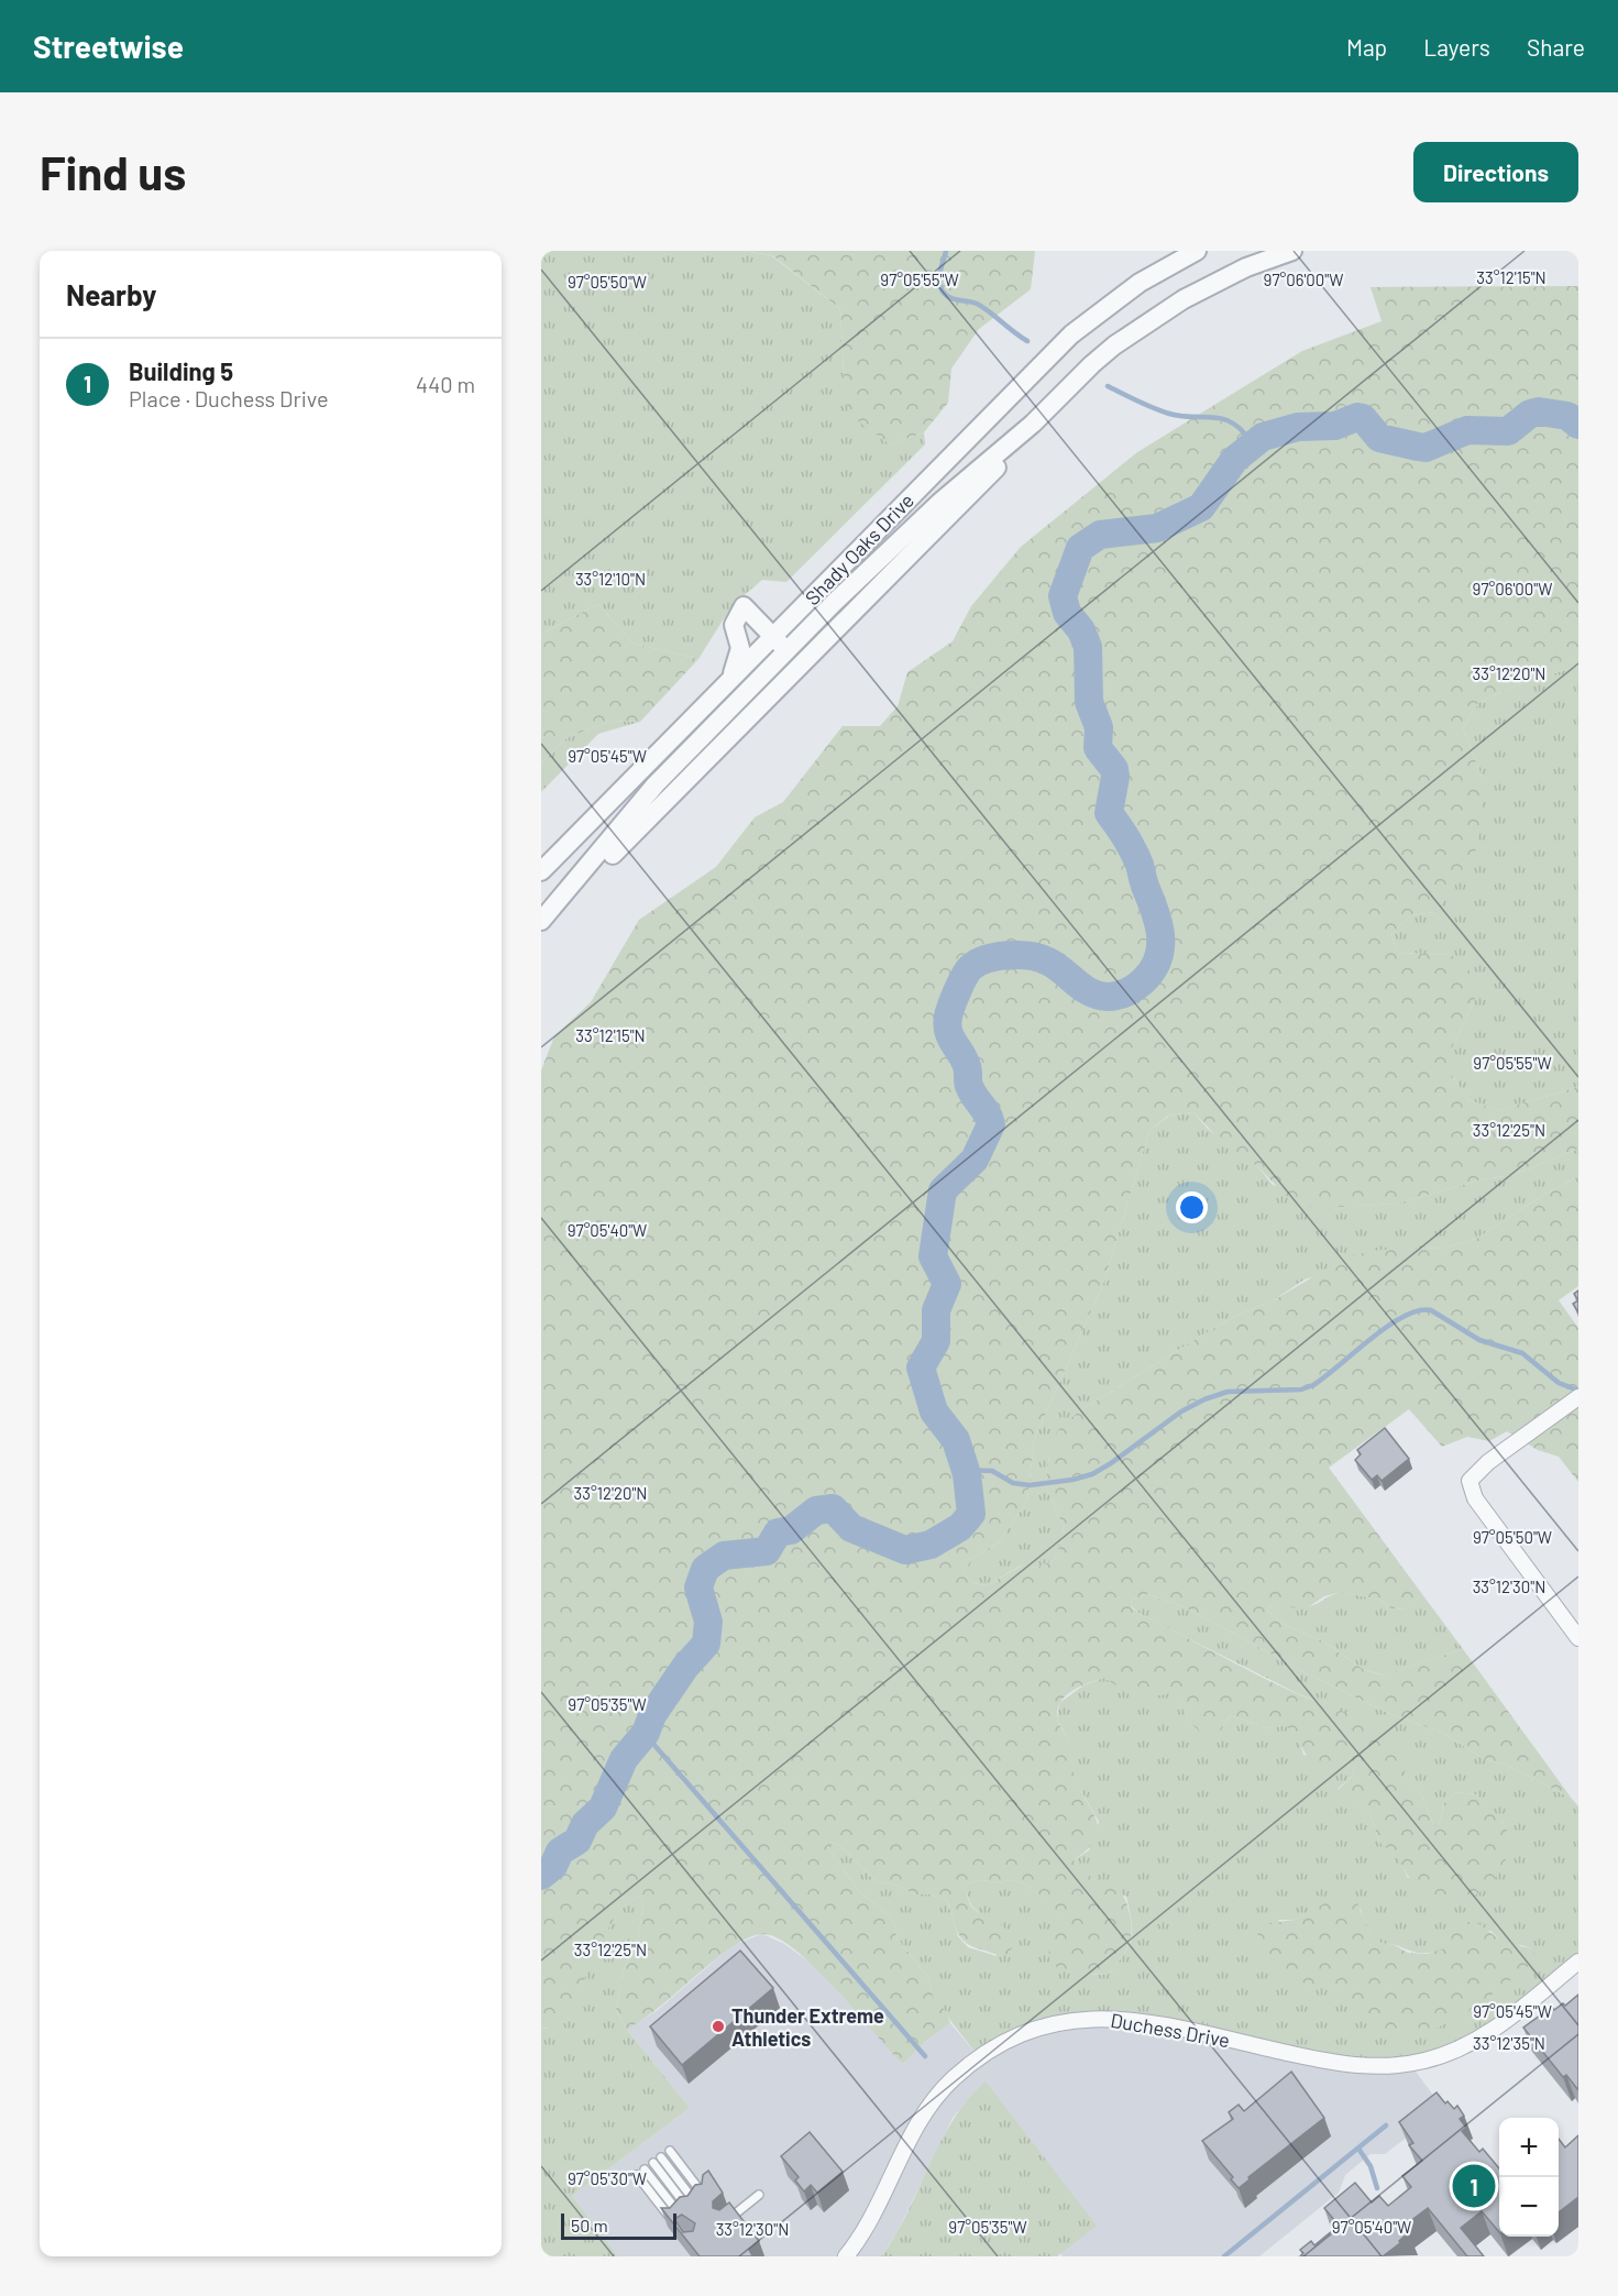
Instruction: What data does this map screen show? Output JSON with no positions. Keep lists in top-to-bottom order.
{
  "streets": {
    "street": ["Shady Oaks Drive", "Duchess Drive"]
  },
  "places": ["Thunder Extreme Athletics"],
  "scale_bar": "50 m",
  "page": {
    "header": "Streetwise",
    "nav": ["Map", "Layers", "Share"],
    "buttons": "Directions",
    "title": "Find us",
    "heading": "Nearby",
    "list": [
      {
        "mark": "1",
        "name": "Building 5",
        "note": "Place · Duchess Drive",
        "value": "440 m"
      }
    ],
    "map_buttons": ["+", "−"],
    "pins": "1",
    "scale": "50 m"
  },
  "coordinates": [
    "33°12'15\"N",
    "97°05'55\"W",
    "97°06'00\"W",
    "97°05'50\"W",
    "33°12'10\"N",
    "33°12'20\"N",
    "97°05'45\"W",
    "33°12'25\"N",
    "97°05'40\"W",
    "33°12'30\"N",
    "97°05'35\"W",
    "33°12'35\"N",
    "97°05'30\"W"
  ]
}
